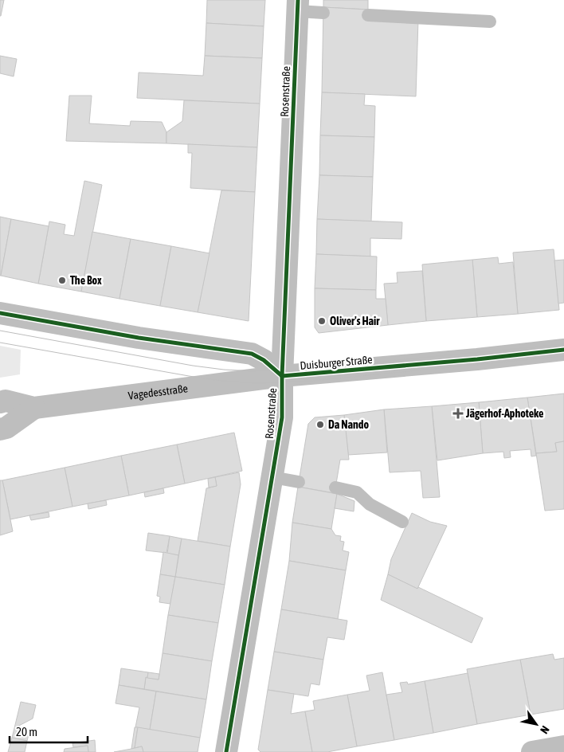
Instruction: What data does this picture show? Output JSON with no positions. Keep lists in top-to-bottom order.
{
  "streets": {
    "street": ["Rosenstraße", "Duisburger Straße", "Vagedesstraße"]
  },
  "crossings": [
    ["Rosenstraße", "Duisburger Straße"],
    ["Rosenstraße", "Vagedesstraße"],
    ["Duisburger Straße", "Vagedesstraße"]
  ],
  "places": {
    "other": ["The Box", "Oliver's Hair", "Da Nando"],
    "health": ["Jägerhof-Aphoteke"]
  },
  "scale_bar": "20 m",
  "north": "bottom right"
}
